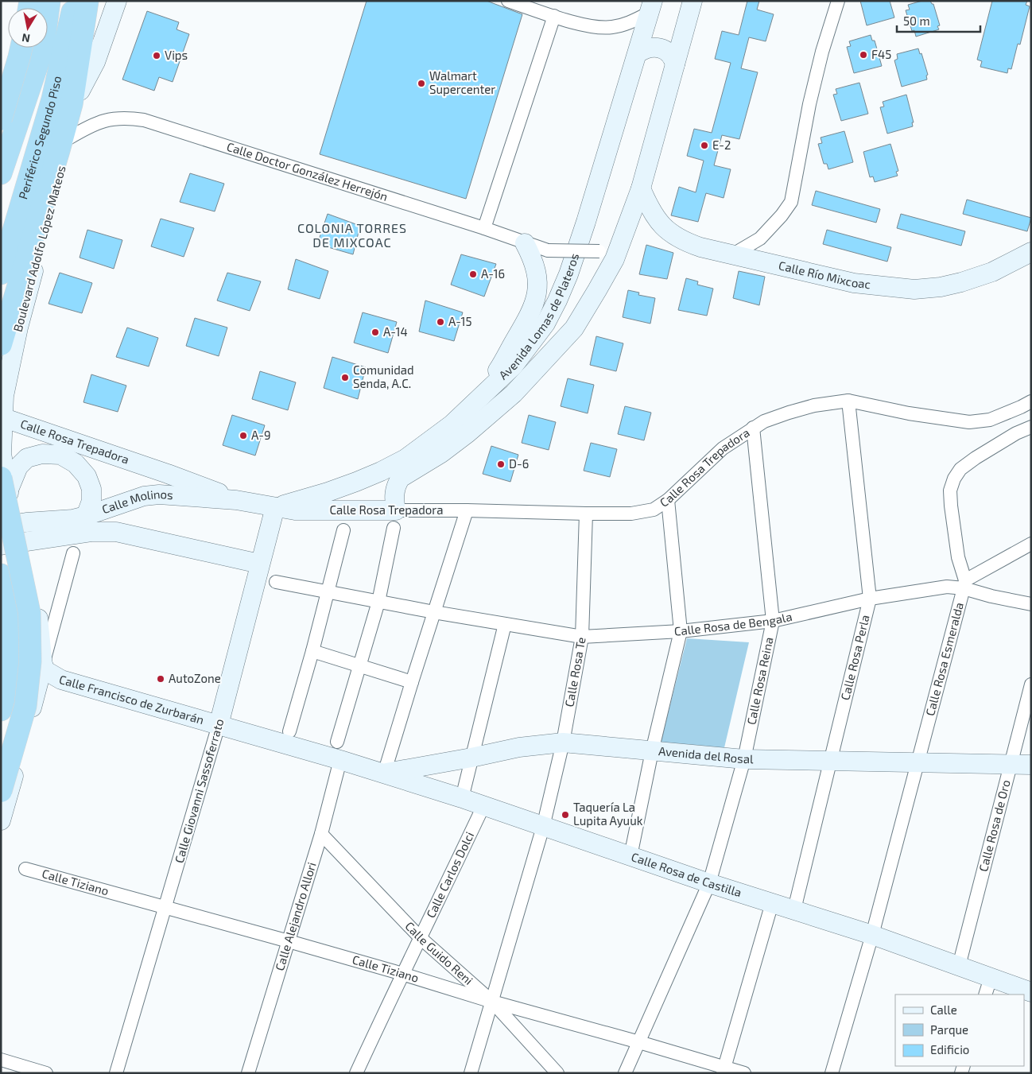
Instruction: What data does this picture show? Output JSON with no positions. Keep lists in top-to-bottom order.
{
  "streets": {
    "highway": ["Periférico Segundo Piso"],
    "main road": [
      "Boulevard Adolfo López Mateos",
      "Calle Río Mixcoac",
      "Avenida Lomas de Plateros",
      "Calle Rosa Trepadora",
      "Calle Molinos",
      "Calle Francisco de Zurbarán",
      "Avenida del Rosal",
      "Calle Giovanni Sassoferrato",
      "Calle Rosa de Castilla"
    ],
    "street": [
      "Calle Doctor González Herrejón",
      "Calle Rosa de Bengala",
      "Calle Rosa Perla",
      "Calle Rosa Esmeralda",
      "Calle Rosa Te",
      "Calle Rosa Reina",
      "Calle Rosa de Oro",
      "Calle Carlos Dolci",
      "Calle Tiziano",
      "Calle Alejandro Allori",
      "Calle Guido Reni"
    ]
  },
  "crossings": [
    ["Calle Doctor González Herrejón", "Boulevard Adolfo López Mateos"],
    ["Calle Doctor González Herrejón", "Avenida Lomas de Plateros"],
    ["Boulevard Adolfo López Mateos", "Calle Rosa Trepadora"],
    ["Calle Río Mixcoac", "Avenida Lomas de Plateros"],
    ["Avenida Lomas de Plateros", "Calle Rosa Trepadora"],
    ["Avenida Lomas de Plateros", "Calle Molinos"],
    ["Avenida Lomas de Plateros", "Calle Giovanni Sassoferrato"],
    ["Calle Rosa Trepadora", "Calle Molinos"],
    ["Calle Rosa Trepadora", "Calle Rosa Perla"],
    ["Calle Rosa Trepadora", "Calle Rosa Te"],
    ["Calle Rosa Trepadora", "Calle Rosa Reina"],
    ["Calle Rosa Trepadora", "Calle Giovanni Sassoferrato"],
    ["Calle Molinos", "Calle Giovanni Sassoferrato"],
    ["Calle Rosa de Bengala", "Calle Rosa Perla"],
    ["Calle Rosa de Bengala", "Calle Rosa Esmeralda"],
    ["Calle Rosa de Bengala", "Calle Rosa Te"],
    ["Calle Rosa de Bengala", "Calle Rosa Reina"],
    ["Calle Rosa Perla", "Avenida del Rosal"],
    ["Calle Rosa Perla", "Calle Rosa de Castilla"],
    ["Calle Rosa Esmeralda", "Avenida del Rosal"],
    ["Calle Rosa Esmeralda", "Calle Rosa de Castilla"],
    ["Calle Rosa Te", "Avenida del Rosal"],
    ["Calle Rosa Te", "Calle Rosa de Castilla"],
    ["Calle Rosa Te", "Calle Tiziano"],
    ["Calle Rosa Te", "Calle Guido Reni"],
    ["Calle Rosa Reina", "Avenida del Rosal"],
    ["Calle Rosa Reina", "Calle Rosa de Castilla"],
    ["Calle Rosa Reina", "Calle Tiziano"],
    ["Calle Francisco de Zurbarán", "Calle Giovanni Sassoferrato"],
    ["Calle Francisco de Zurbarán", "Calle Rosa de Castilla"],
    ["Calle Francisco de Zurbarán", "Calle Alejandro Allori"],
    ["Avenida del Rosal", "Calle Rosa de Oro"],
    ["Avenida del Rosal", "Calle Rosa de Castilla"],
    ["Calle Giovanni Sassoferrato", "Calle Tiziano"],
    ["Calle Rosa de Oro", "Calle Rosa de Castilla"],
    ["Calle Carlos Dolci", "Calle Rosa de Castilla"],
    ["Calle Carlos Dolci", "Calle Tiziano"],
    ["Calle Carlos Dolci", "Calle Guido Reni"],
    ["Calle Rosa de Castilla", "Calle Alejandro Allori"],
    ["Calle Tiziano", "Calle Alejandro Allori"],
    ["Calle Tiziano", "Calle Guido Reni"],
    ["Calle Alejandro Allori", "Calle Guido Reni"]
  ],
  "districts": ["COLONIA TORRES DE MIXCOAC"],
  "places": [
    "F45",
    "Vips",
    "Walmart Supercenter",
    "E-2",
    "A-16",
    "A-15",
    "A-14",
    "Comunidad Senda, A.C.",
    "A-9",
    "D-6",
    "AutoZone",
    "Taquería La Lupita Ayuuk"
  ],
  "legend": ["Calle", "Parque", "Edificio"],
  "scale_bar": "50 m",
  "north": "bottom"
}
